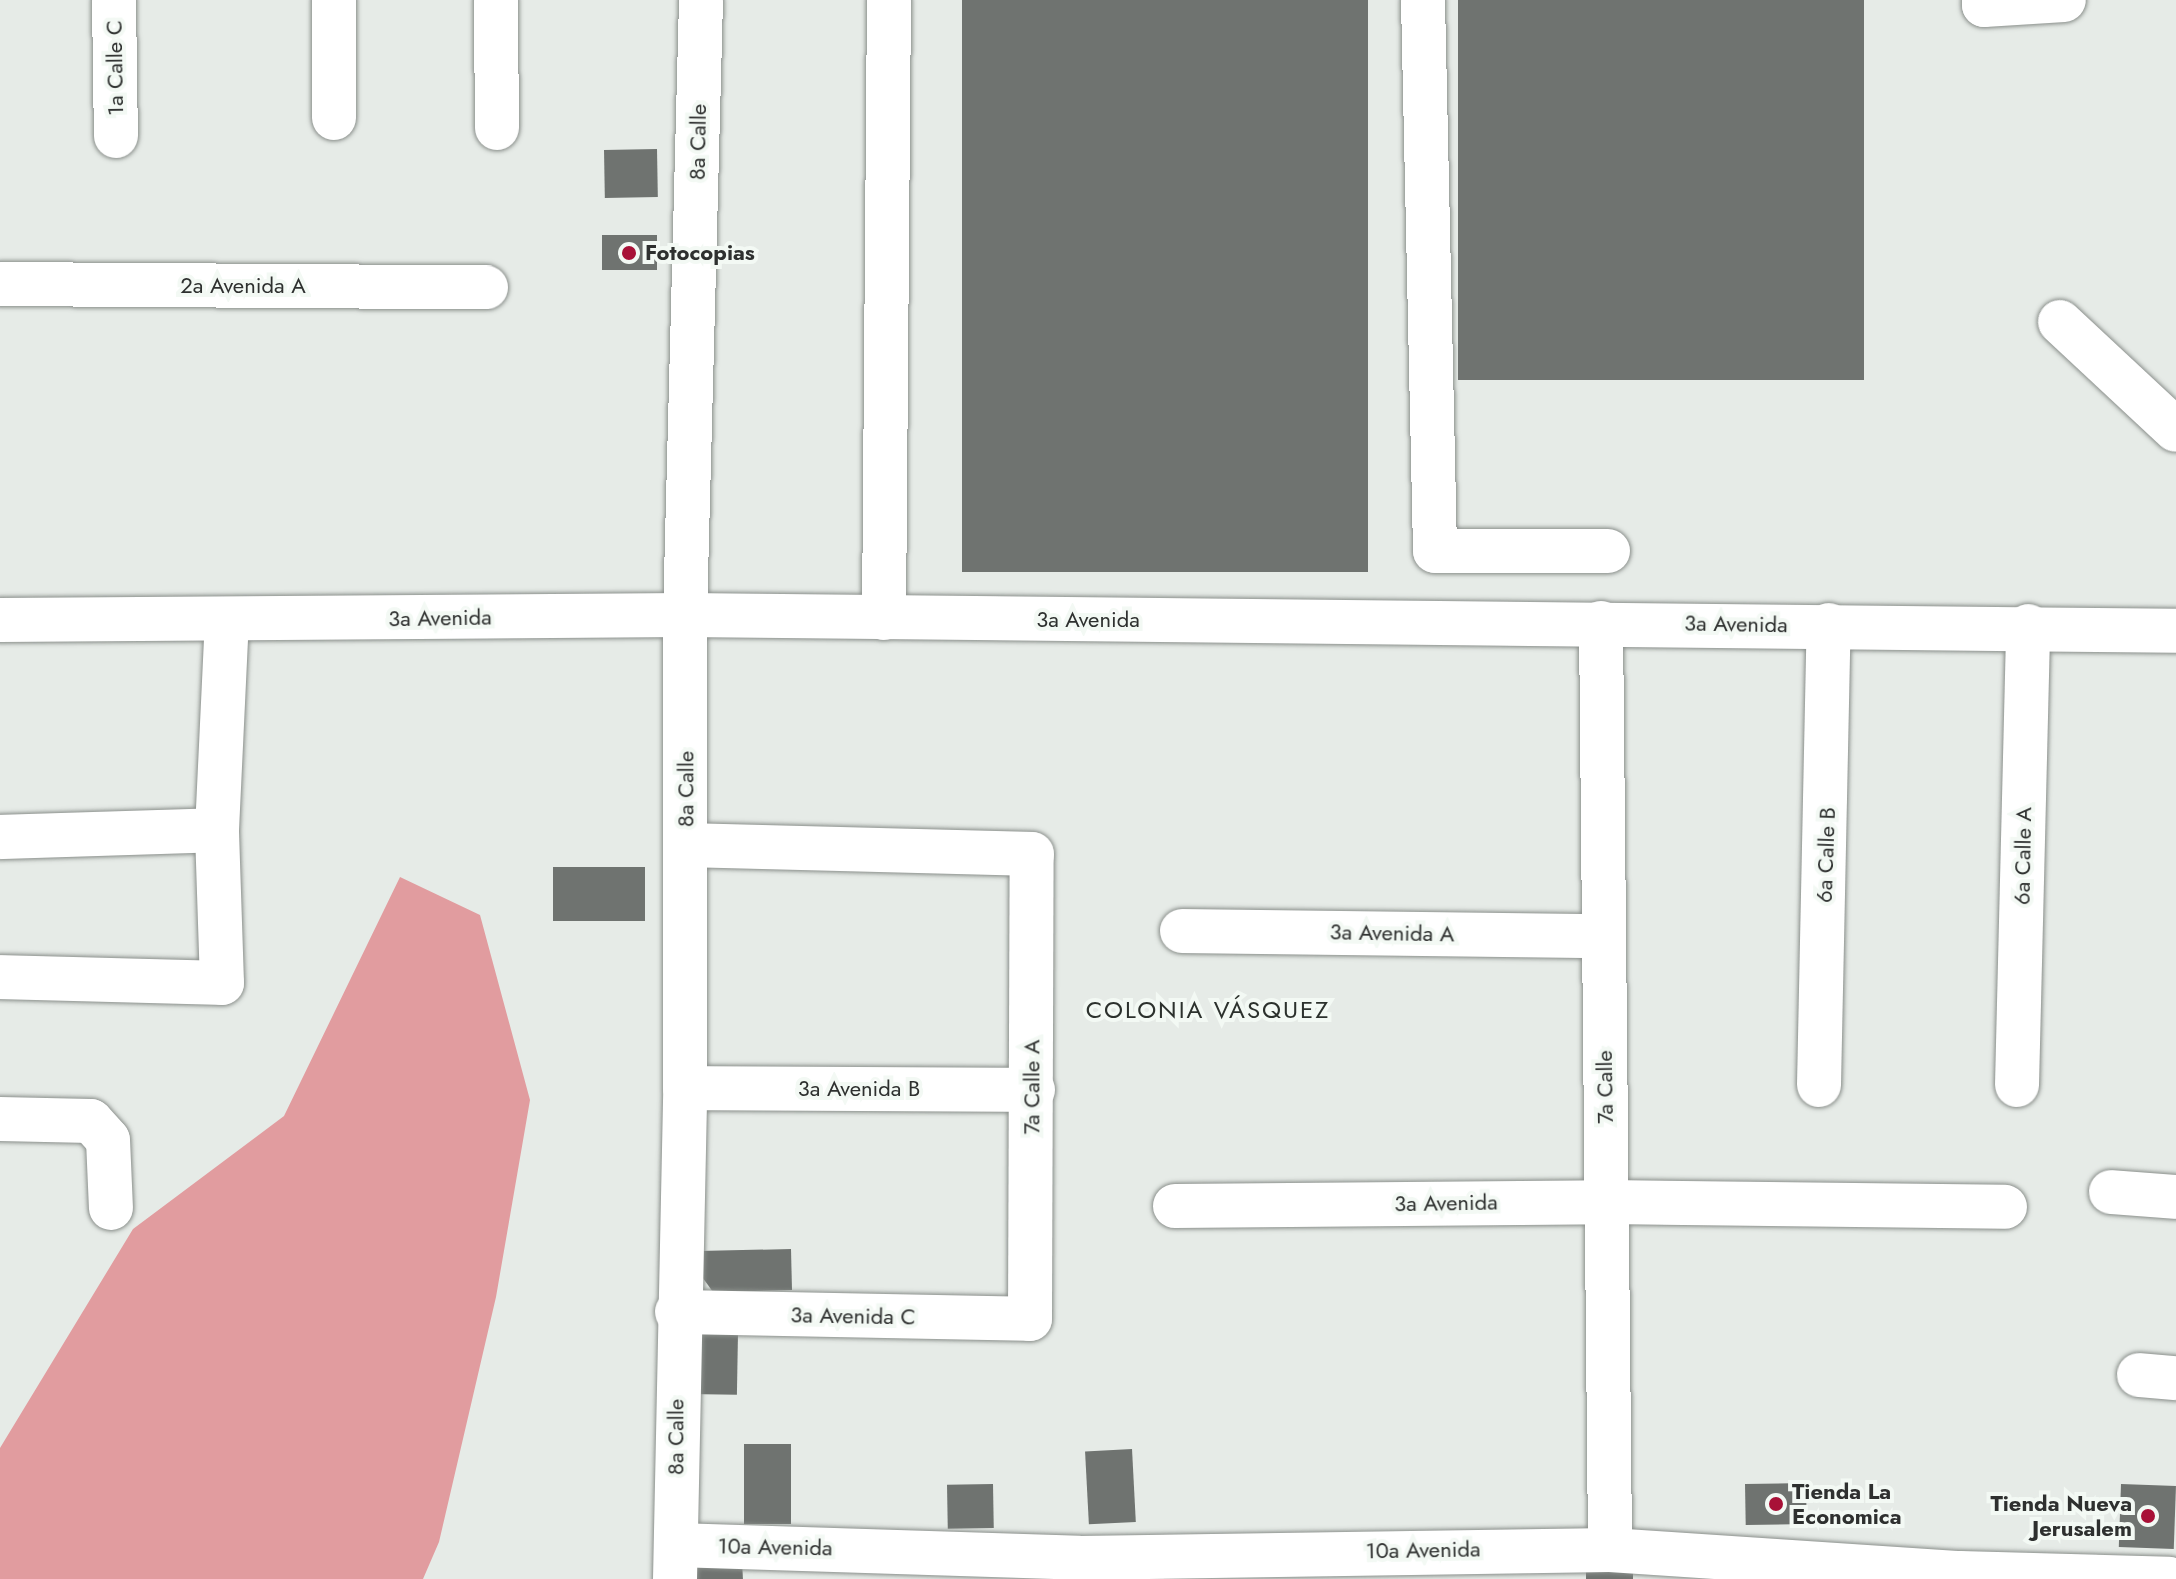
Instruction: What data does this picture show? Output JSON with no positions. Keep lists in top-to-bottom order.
{
  "streets": {
    "street": [
      "1a Calle C",
      "8a Calle",
      "2a Avenida A",
      "3a Avenida",
      "6a Calle B",
      "6a Calle A",
      "3a Avenida A",
      "7a Calle A",
      "7a Calle",
      "3a Avenida B",
      "3a Avenida C",
      "10a Avenida"
    ]
  },
  "crossings": [
    ["8a Calle", "3a Avenida"],
    ["8a Calle", "7a Calle A"],
    ["8a Calle", "3a Avenida B"],
    ["8a Calle", "3a Avenida C"],
    ["8a Calle", "10a Avenida"],
    ["3a Avenida", "6a Calle B"],
    ["3a Avenida", "6a Calle A"],
    ["3a Avenida", "7a Calle"],
    ["3a Avenida A", "7a Calle"],
    ["7a Calle A", "3a Avenida B"],
    ["7a Calle A", "3a Avenida C"],
    ["7a Calle", "10a Avenida"]
  ],
  "districts": ["COLONIA VÁSQUEZ"],
  "places": ["Fotocopias", "Tienda La Economica", "Tienda Nueva Jerusalem"]
}
